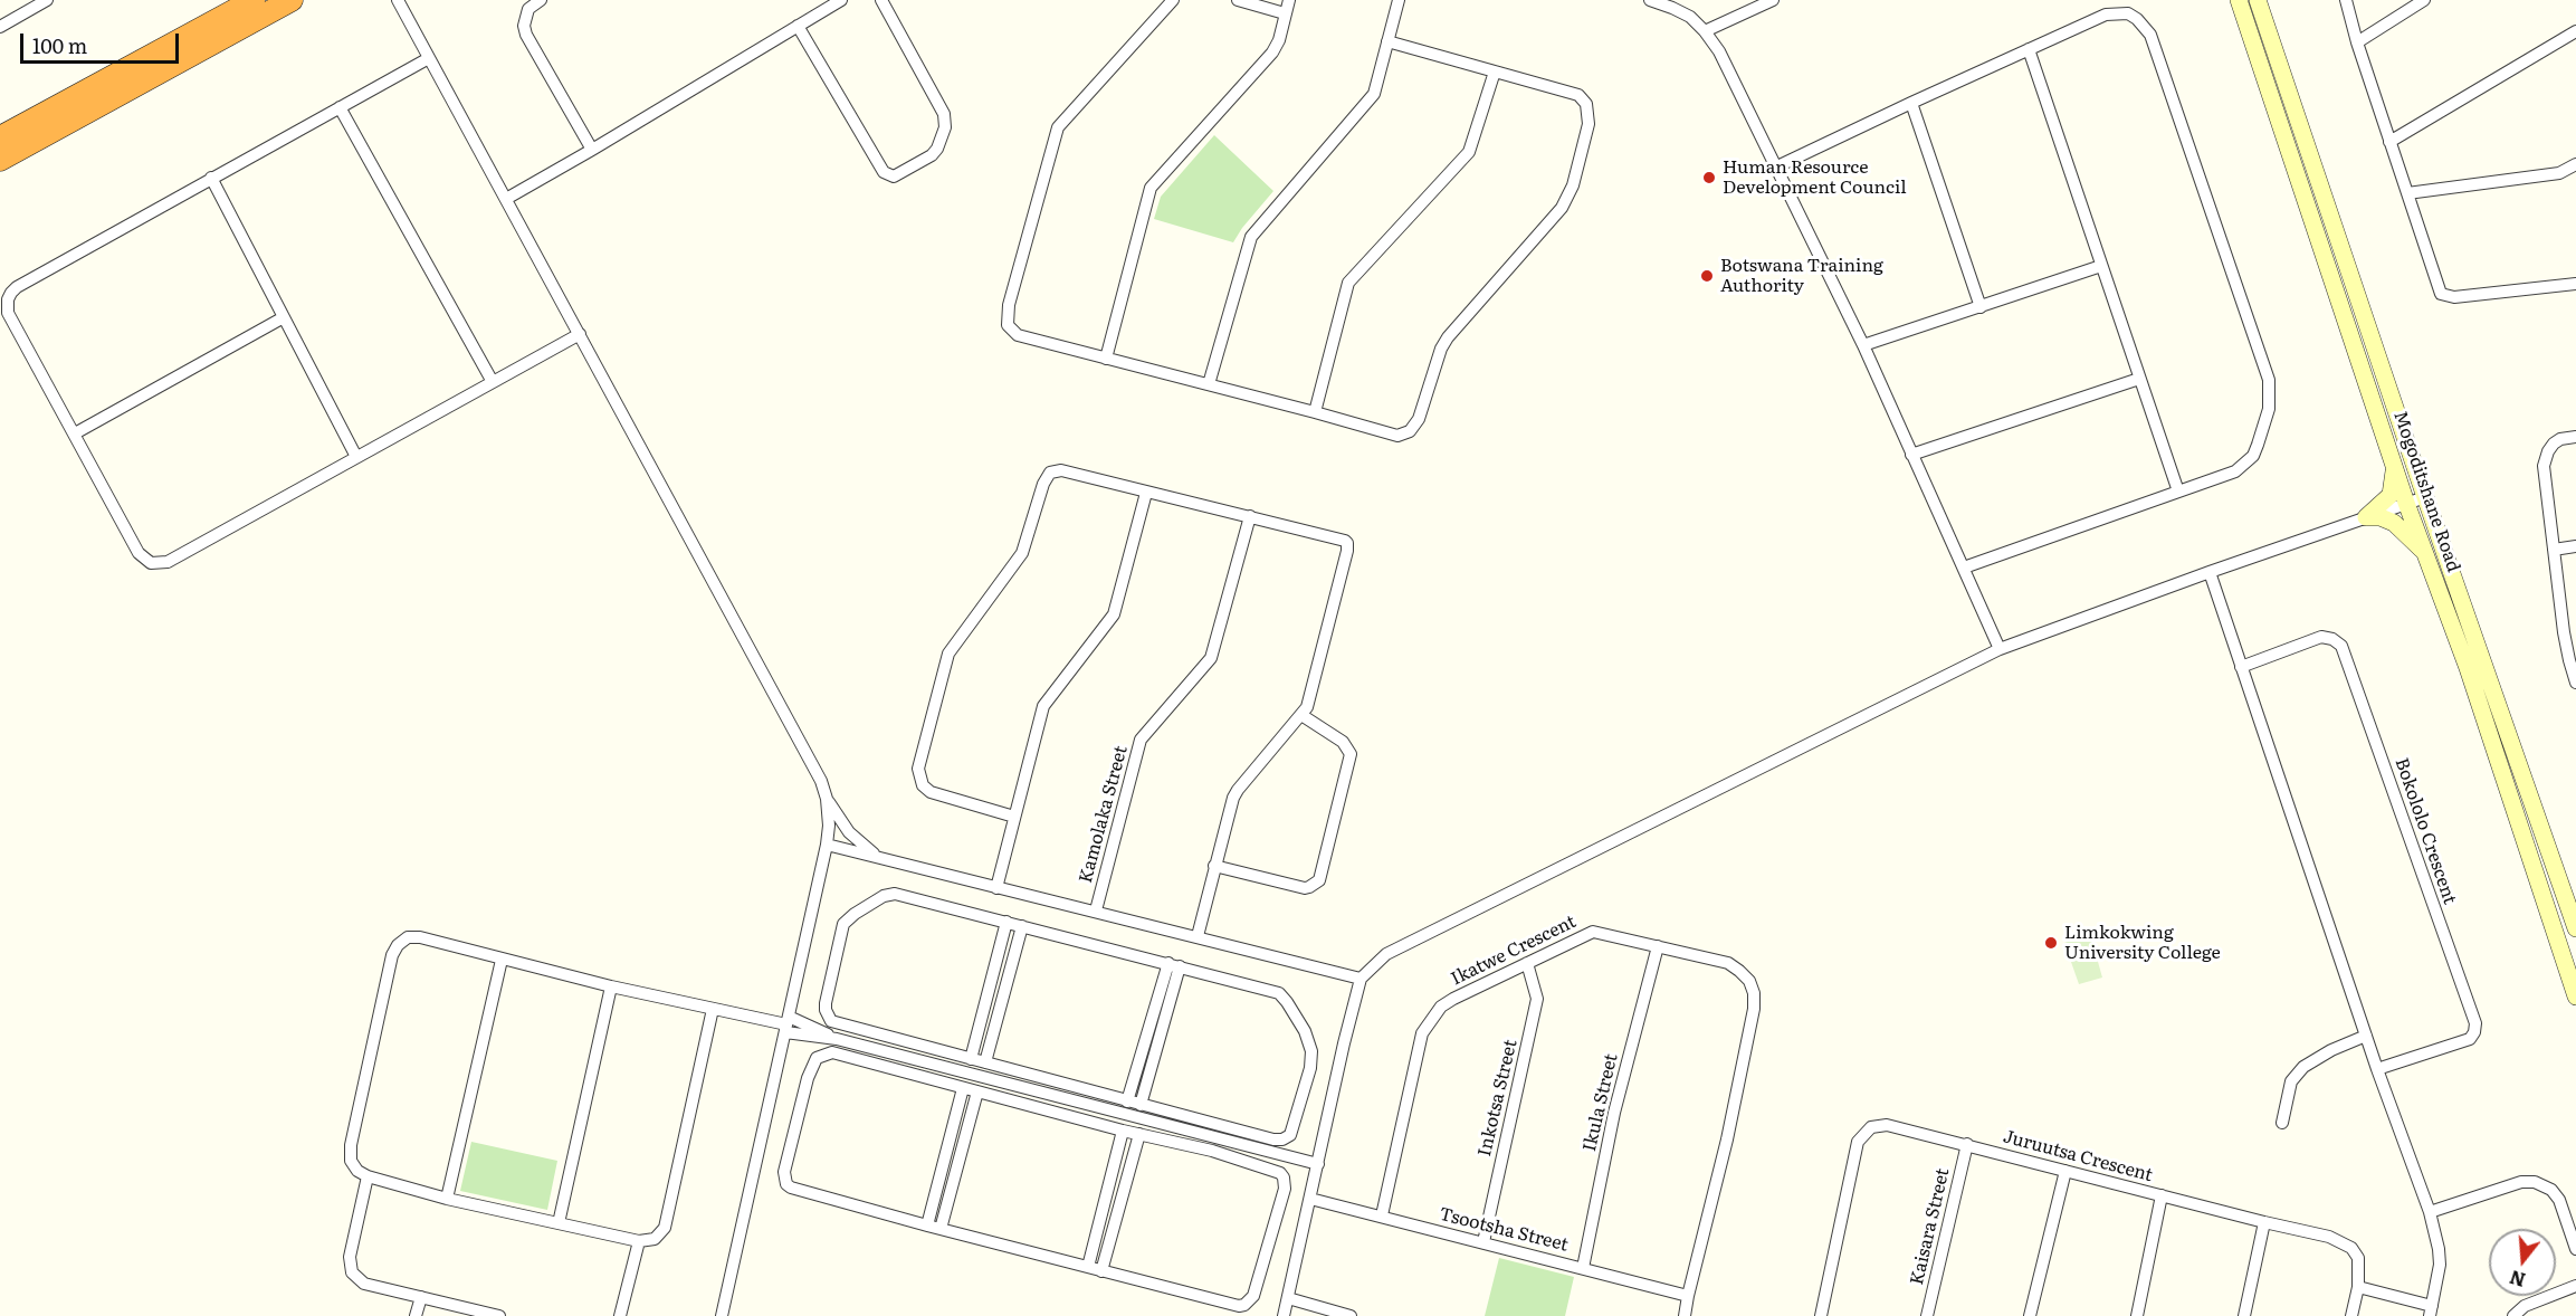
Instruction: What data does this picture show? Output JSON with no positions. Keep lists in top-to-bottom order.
{
  "streets": {
    "main road": ["Mogoditshane Road"],
    "street": [
      "Kamolaka Street",
      "Bokololo Crescent",
      "Ikatwe Crescent",
      "Inkotsa Street",
      "Ikula Street",
      "Juruutsa Crescent",
      "Kaisara Street",
      "Tsootsha Street"
    ]
  },
  "crossings": [
    ["Ikatwe Crescent", "Inkotsa Street"],
    ["Ikatwe Crescent", "Ikula Street"],
    ["Ikatwe Crescent", "Tsootsha Street"],
    ["Inkotsa Street", "Tsootsha Street"],
    ["Ikula Street", "Tsootsha Street"],
    ["Juruutsa Crescent", "Kaisara Street"]
  ],
  "places": ["Human Resource Development Council", "Botswana Training Authority", "Limkokwing University College"],
  "scale_bar": "100 m",
  "north": "bottom"
}
